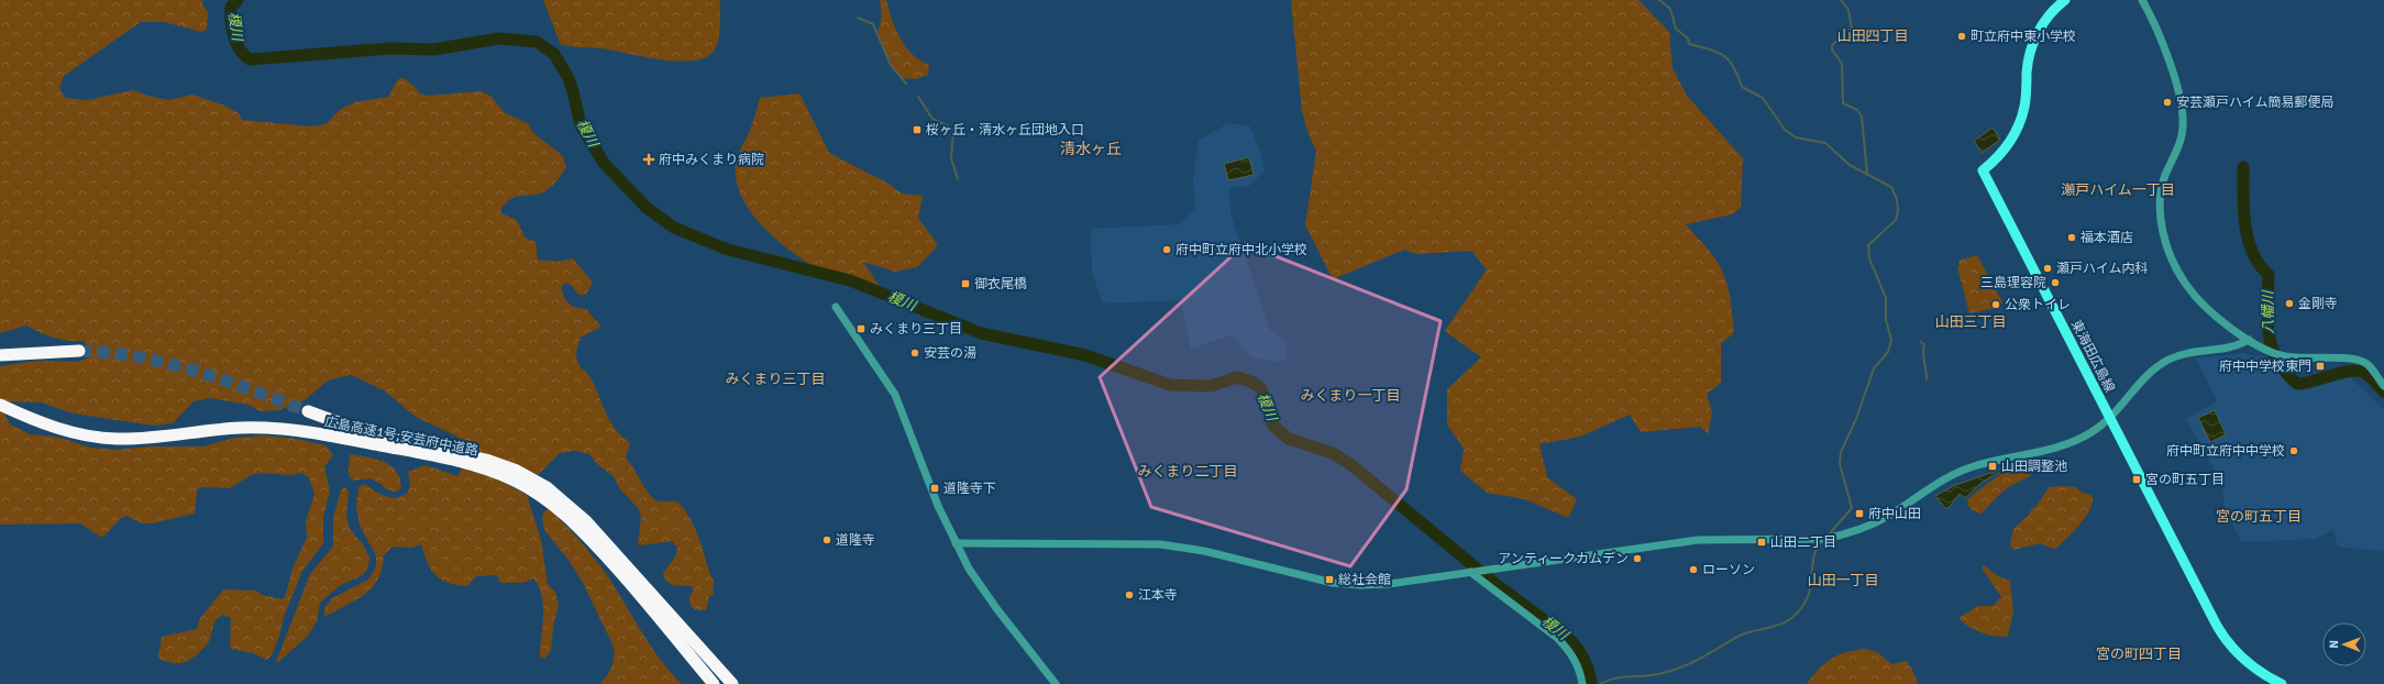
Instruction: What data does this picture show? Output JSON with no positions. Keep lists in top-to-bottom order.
{
  "streets": {
    "highway": ["広島高速1号;安芸府中道路"],
    "main road": ["東海田広島線"]
  },
  "districts": [
    "山田四丁目",
    "清水ヶ丘",
    "瀬戸ハイム一丁目",
    "山田三丁目",
    "みくまり三丁目",
    "みくまり一丁目",
    "みくまり二丁目",
    "宮の町五丁目",
    "山田一丁目",
    "宮の町四丁目"
  ],
  "water": ["榎川", "八幡川"],
  "places": {
    "other": [
      "町立府中東小学校",
      "安芸瀬戸ハイム簡易郵便局",
      "福本酒店",
      "府中町立府中北小学校",
      "瀬戸ハイム内科",
      "三島理容院",
      "金剛寺",
      "公衆トイレ",
      "安芸の湯",
      "府中町立府中中学校",
      "道隆寺",
      "アンティークカムデン",
      "ローソン",
      "江本寺"
    ],
    "transit": [
      "桜ヶ丘・清水ヶ丘団地入口",
      "御衣尾橋",
      "みくまり三丁目",
      "府中中学校東門",
      "山田調整池",
      "宮の町五丁目",
      "道隆寺下",
      "府中山田",
      "山田二丁目",
      "総社会館"
    ],
    "health": ["府中みくまり病院"]
  },
  "north": "left"
}
